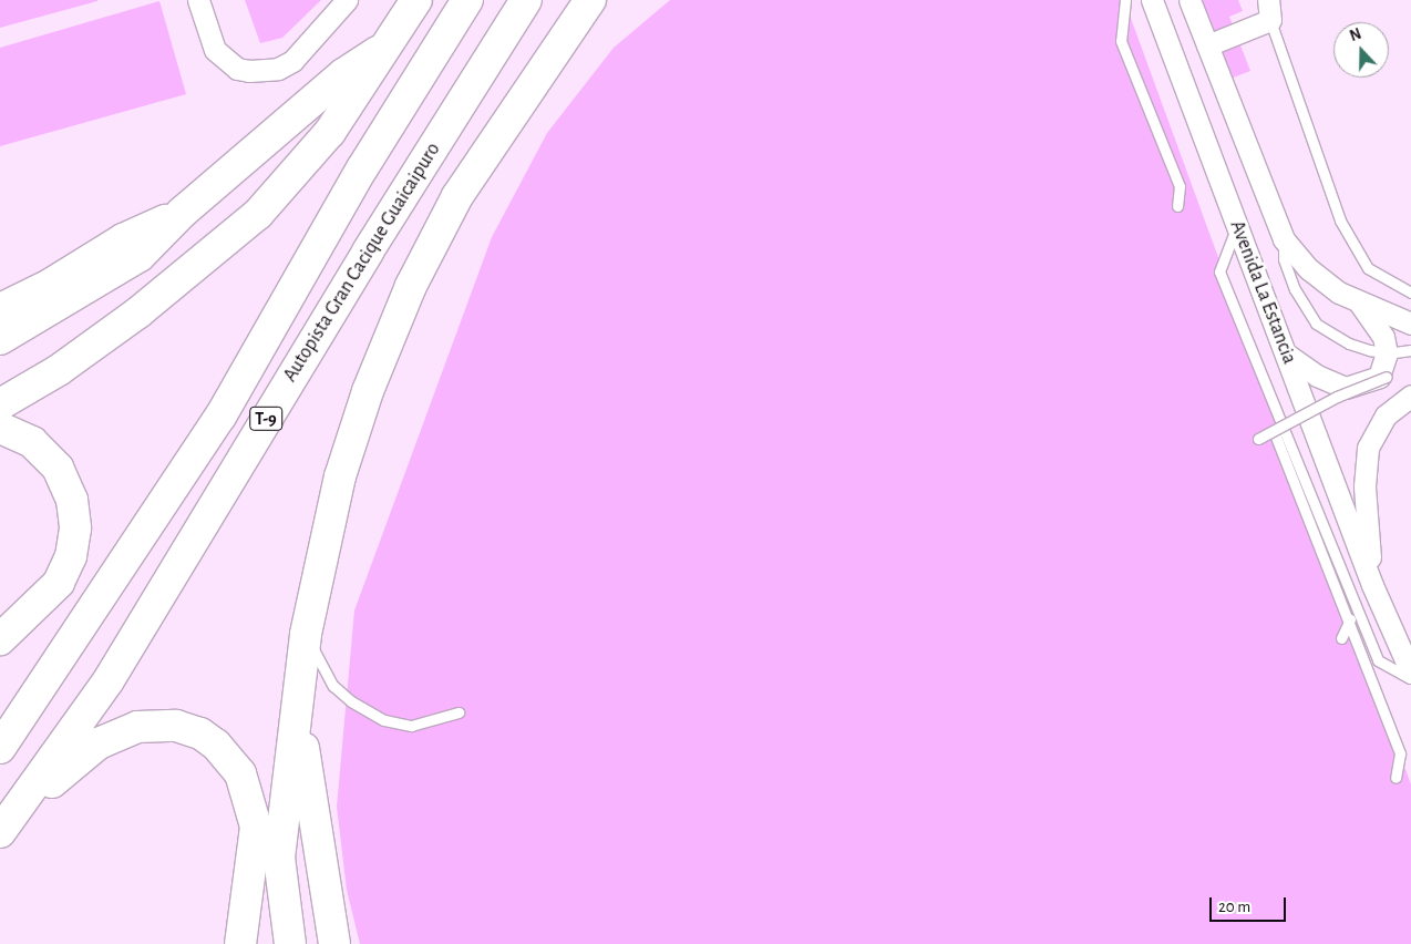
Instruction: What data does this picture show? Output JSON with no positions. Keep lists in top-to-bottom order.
{
  "streets": {
    "highway": ["Autopista Gran Cacique Guaicaipuro", "T-9"],
    "street": ["Avenida La Estancia"]
  },
  "scale_bar": "20 m",
  "north": "top"
}
